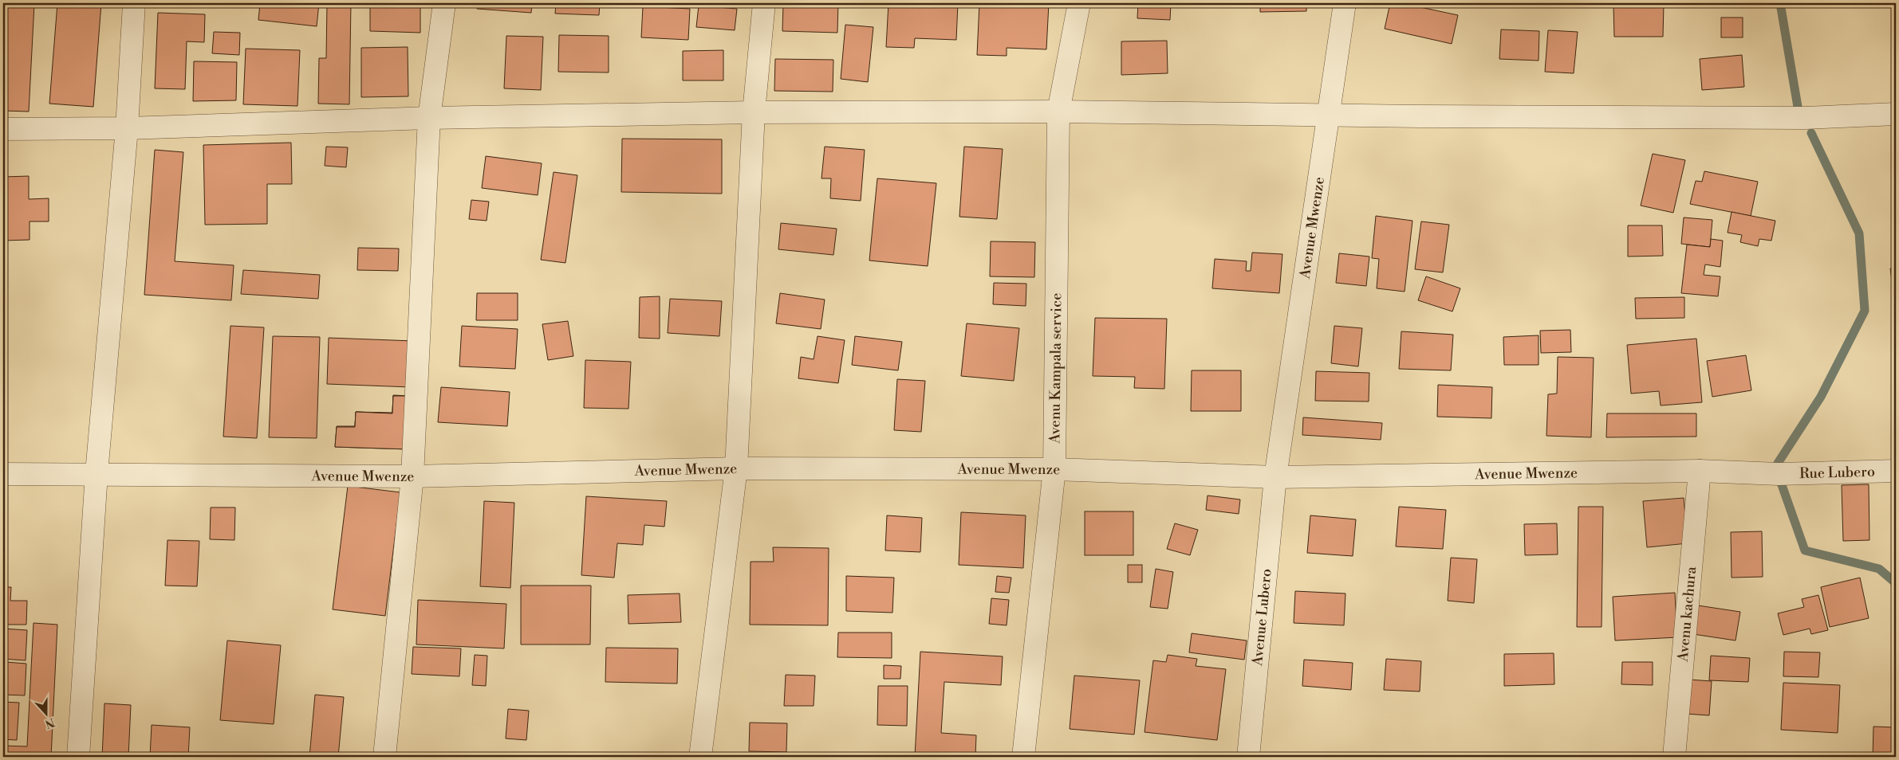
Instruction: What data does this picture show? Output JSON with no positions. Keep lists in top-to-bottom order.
{
  "streets": {
    "street": [
      "Avenue Mwenze",
      "Avenu Kampala service",
      "Rue Lubero",
      "Avenu kachura",
      "Avenue Lubero"
    ]
  },
  "crossings": [
    ["Avenue Mwenze", "Avenu Kampala service"],
    ["Avenue Mwenze", "Rue Lubero"],
    ["Avenue Mwenze", "Avenu kachura"],
    ["Avenue Mwenze", "Avenue Lubero"]
  ],
  "north": "bottom"
}
